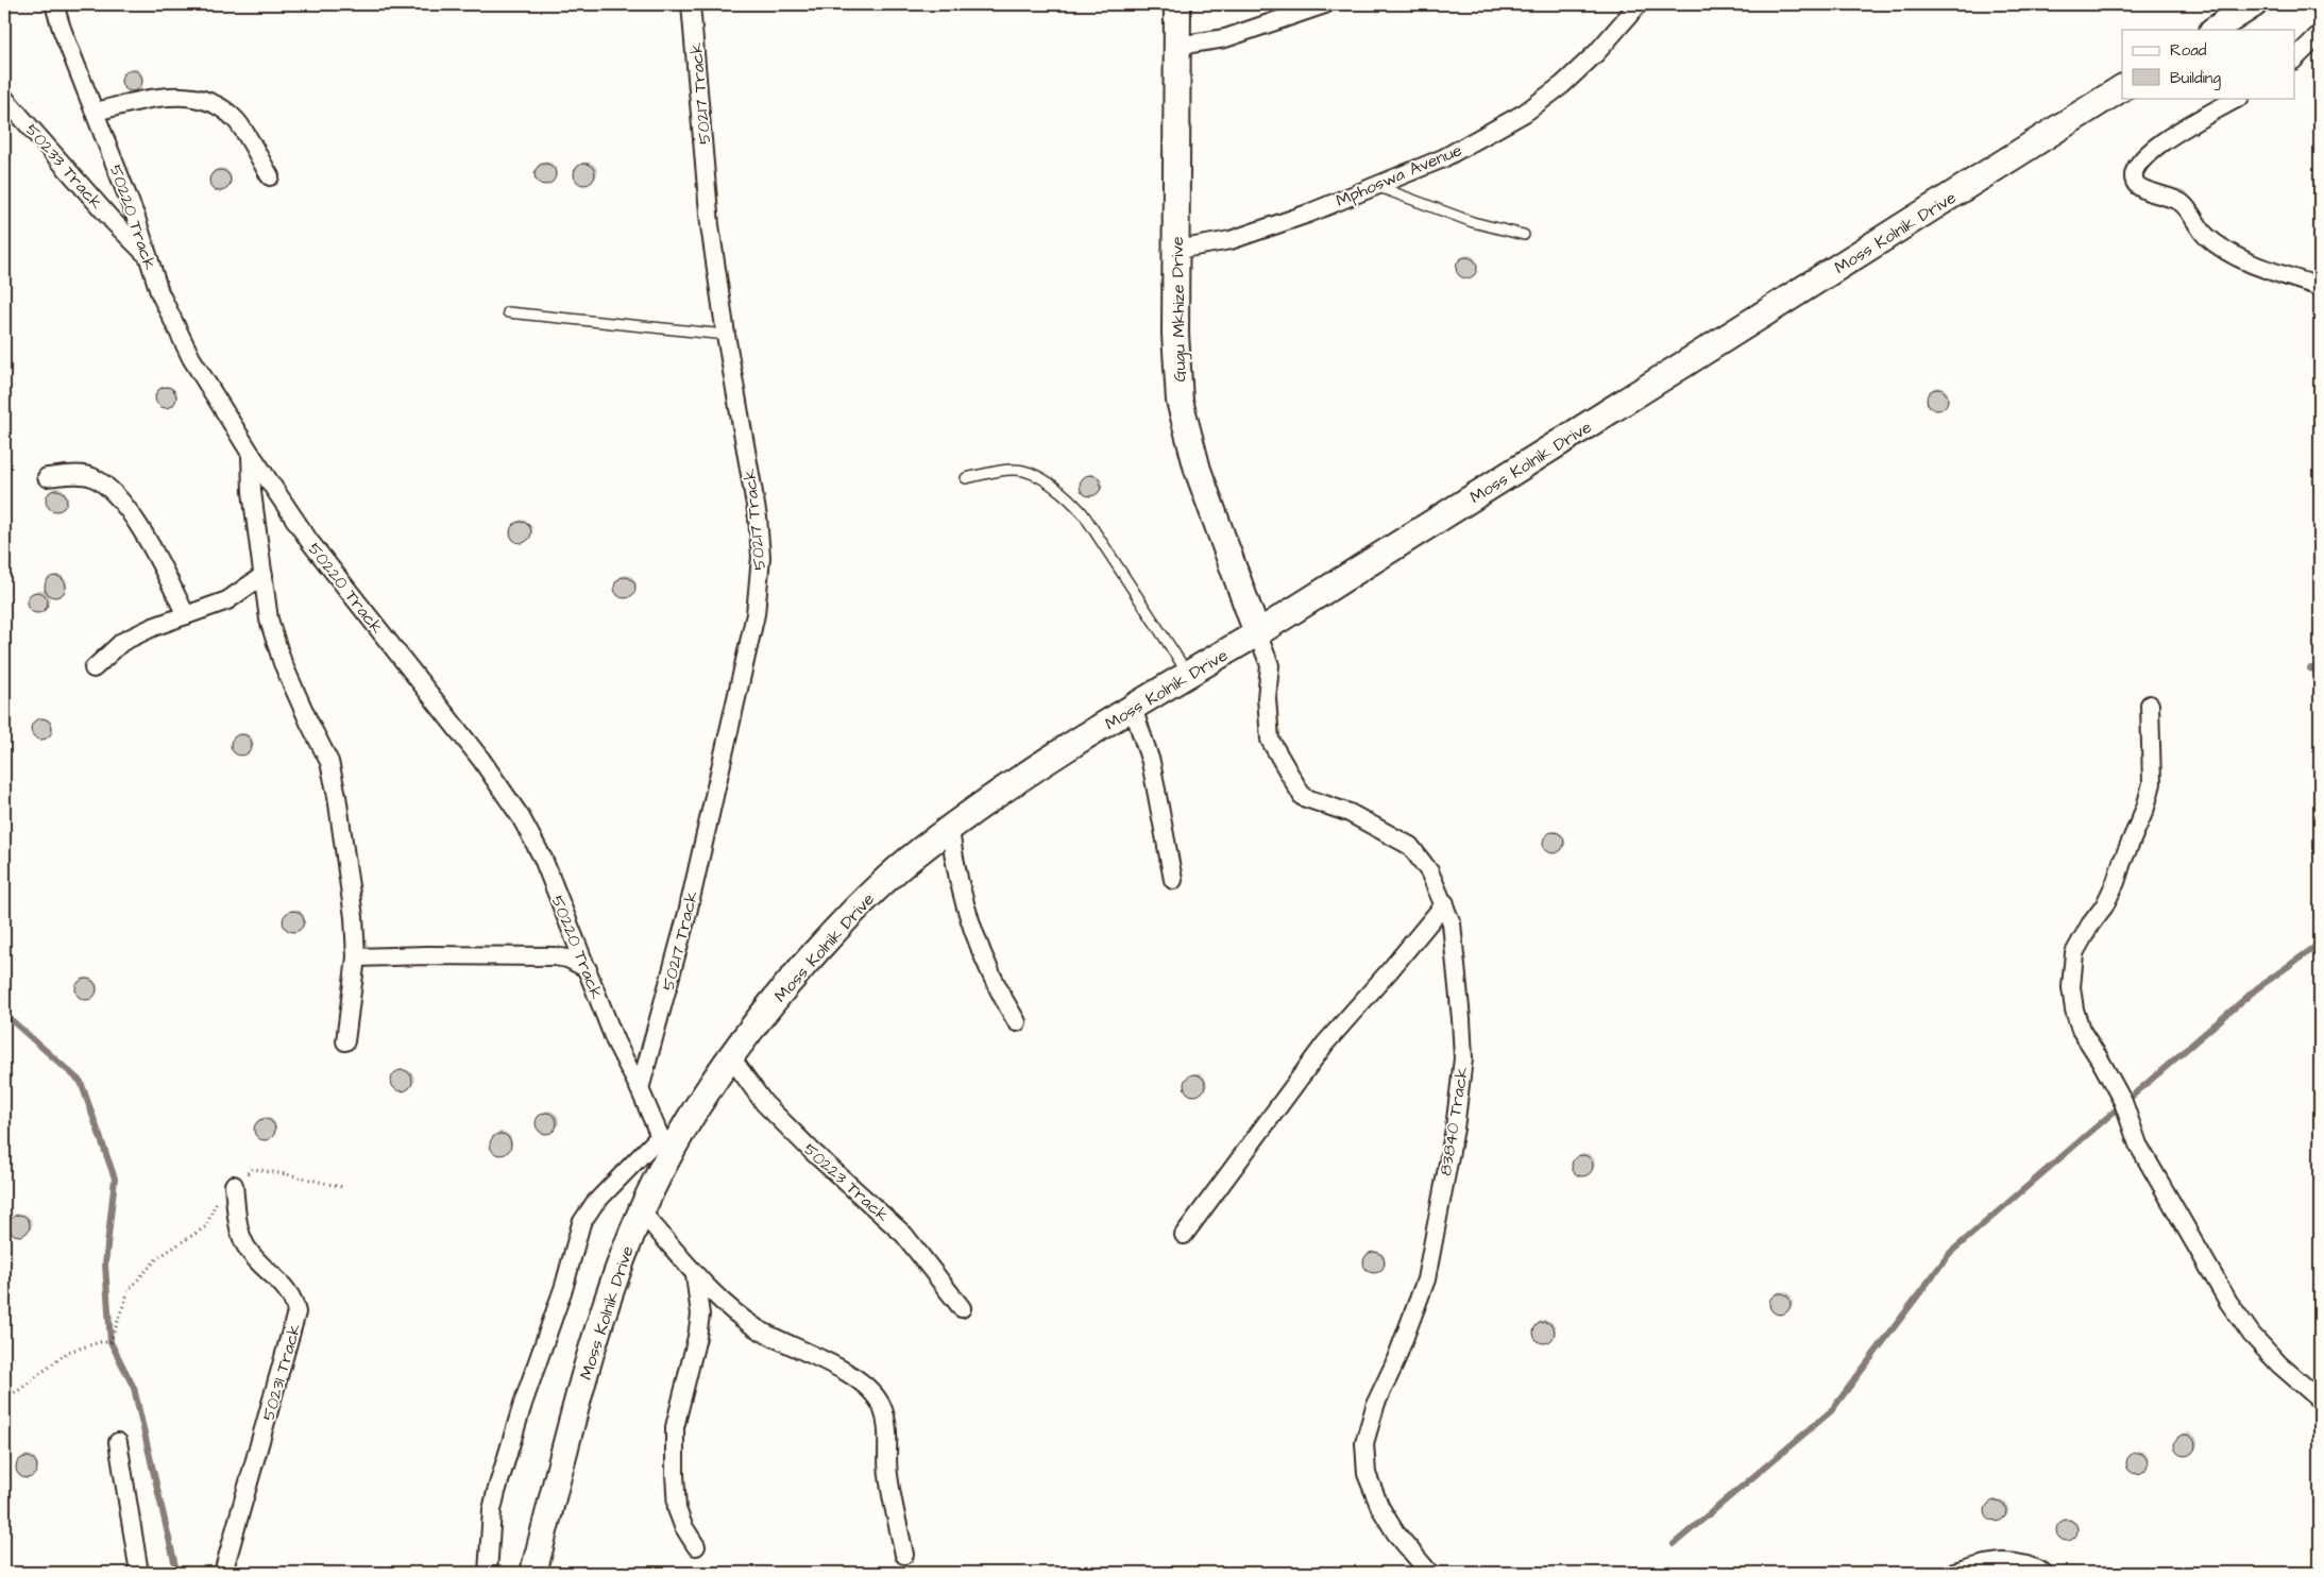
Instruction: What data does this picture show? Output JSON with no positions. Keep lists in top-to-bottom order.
{
  "streets": {
    "main road": ["Moss Kolnik Drive", "Gugu Mkhize Drive"],
    "street": [
      "50217 Track",
      "50233 Track",
      "Mphoswa Avenue",
      "50220 Track",
      "83840 Track",
      "50223 Track",
      "50231 Track"
    ]
  },
  "crossings": [
    ["50217 Track", "50220 Track"],
    ["50233 Track", "50220 Track"],
    ["Mphoswa Avenue", "Gugu Mkhize Drive"],
    ["50220 Track", "Moss Kolnik Drive"],
    ["Moss Kolnik Drive", "Gugu Mkhize Drive"],
    ["Moss Kolnik Drive", "83840 Track"],
    ["Moss Kolnik Drive", "50223 Track"],
    ["Gugu Mkhize Drive", "83840 Track"]
  ],
  "legend": ["Road", "Building"]
}
